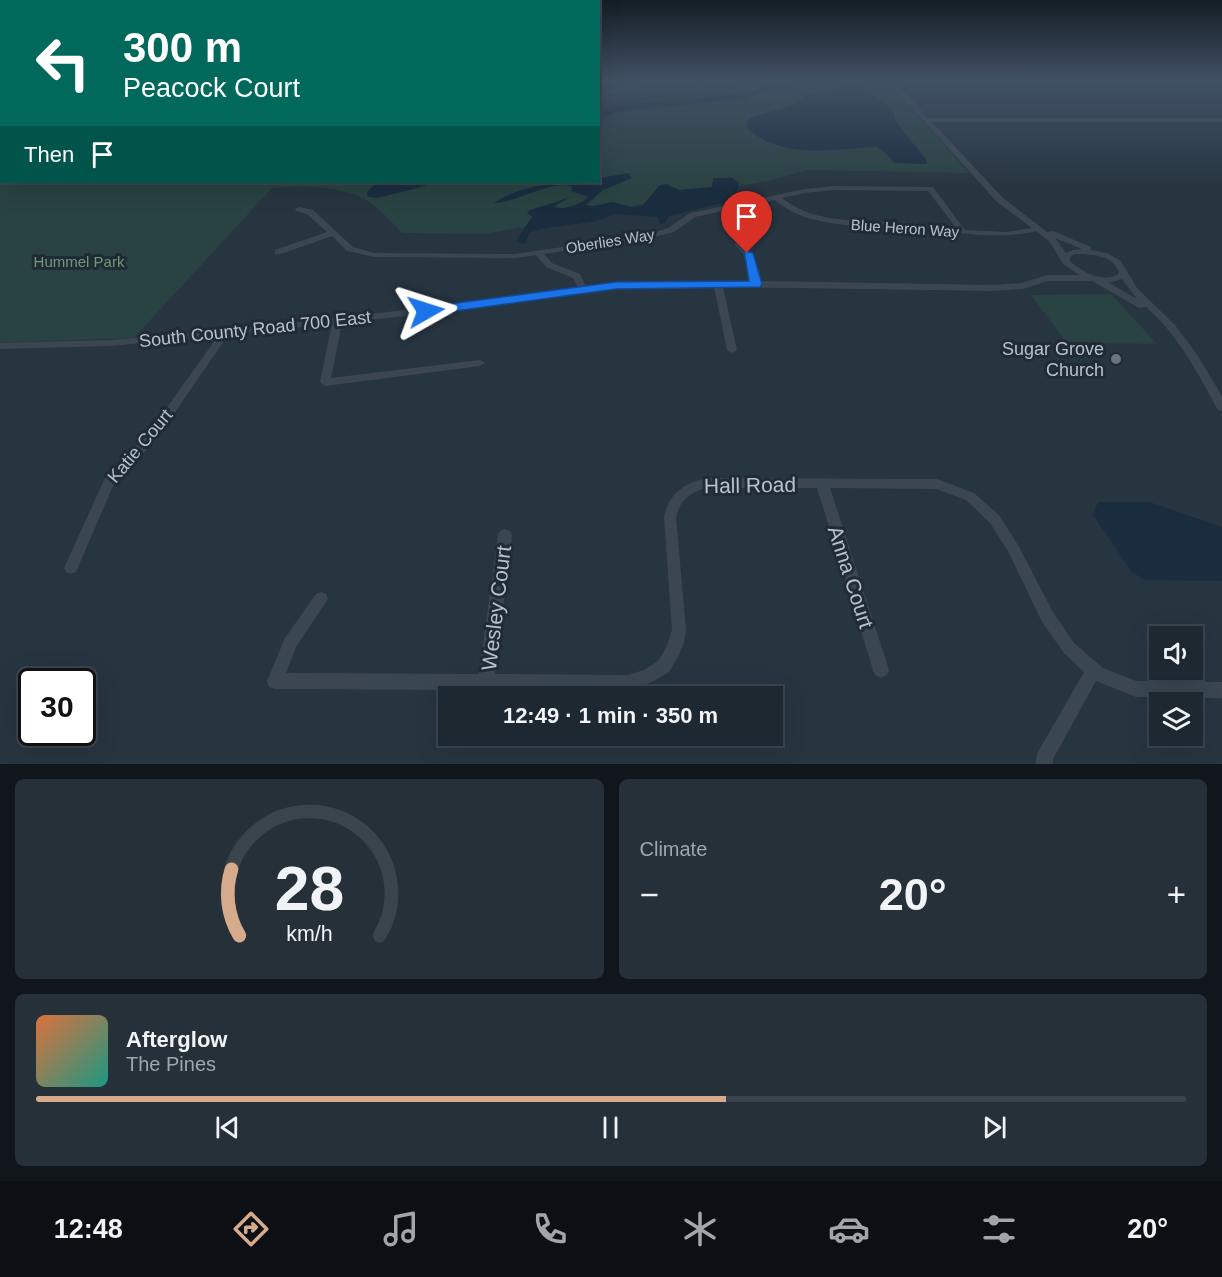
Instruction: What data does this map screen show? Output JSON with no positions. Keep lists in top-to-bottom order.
{
  "streets": {
    "street": [
      "Blue Heron Way",
      "Oberlies Way",
      "South County Road 700 East",
      "Katie Court",
      "Hall Road",
      "Anna Court",
      "Wesley Court"
    ]
  },
  "crossings": [
    ["Blue Heron Way", "Oberlies Way"],
    ["South County Road 700 East", "Katie Court"],
    ["Hall Road", "Anna Court"],
    ["Hall Road", "Wesley Court"]
  ],
  "parks": ["Hummel Park"],
  "places": ["Sugar Grove Church"],
  "page": {
    "turn": ["300 m", "Peacock Court"],
    "then": "Then",
    "limit": "30",
    "trip": "12:49 · 1 min · 350 m",
    "tile": "Climate",
    "heat": ["−", "20°", "+"],
    "song": ["Afterglow", "The Pines"],
    "tabs": ["12:48", "20°"],
    "gauge": ["28", "km/h"]
  }
}
